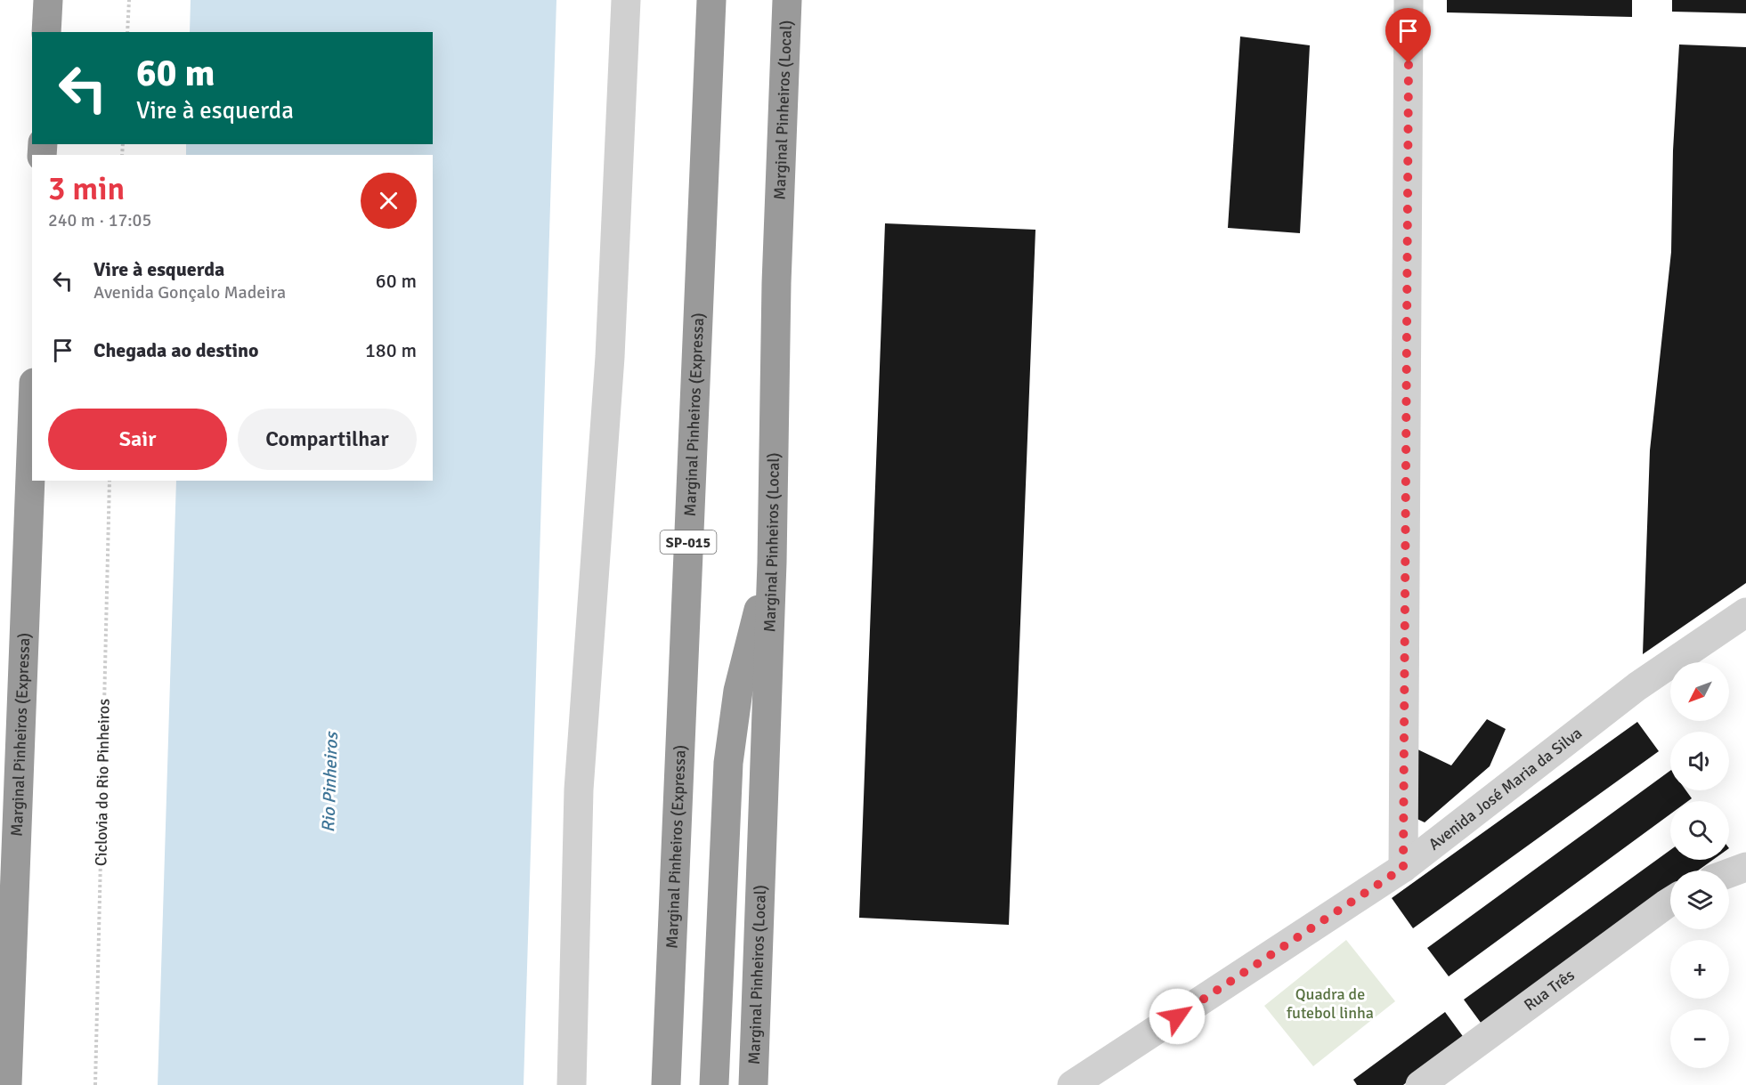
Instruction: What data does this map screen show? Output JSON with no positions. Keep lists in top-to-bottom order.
{
  "streets": {
    "highway": ["Marginal Pinheiros (Local)", "Marginal Pinheiros (Expressa)", "SP-015"],
    "street": ["Avenida José Maria da Silva", "Rua Três"],
    "path": ["Ciclovia do Rio Pinheiros"]
  },
  "water": ["Rio Pinheiros"],
  "parks": ["Quadra de futebol linha"],
  "north": "bottom left",
  "page": {
    "turn": ["60 m", "Vire à esquerda"],
    "heading": ["3 min", "240 m · 17:05"],
    "list": [
      {
        "name": "Vire à esquerda",
        "note": "Avenida Gonçalo Madeira",
        "value": "60 m"
      },
      {
        "name": "Chegada ao destino",
        "value": "180 m"
      }
    ],
    "buttons": ["Sair", "Compartilhar"],
    "map_buttons": ["+", "−"]
  }
}
